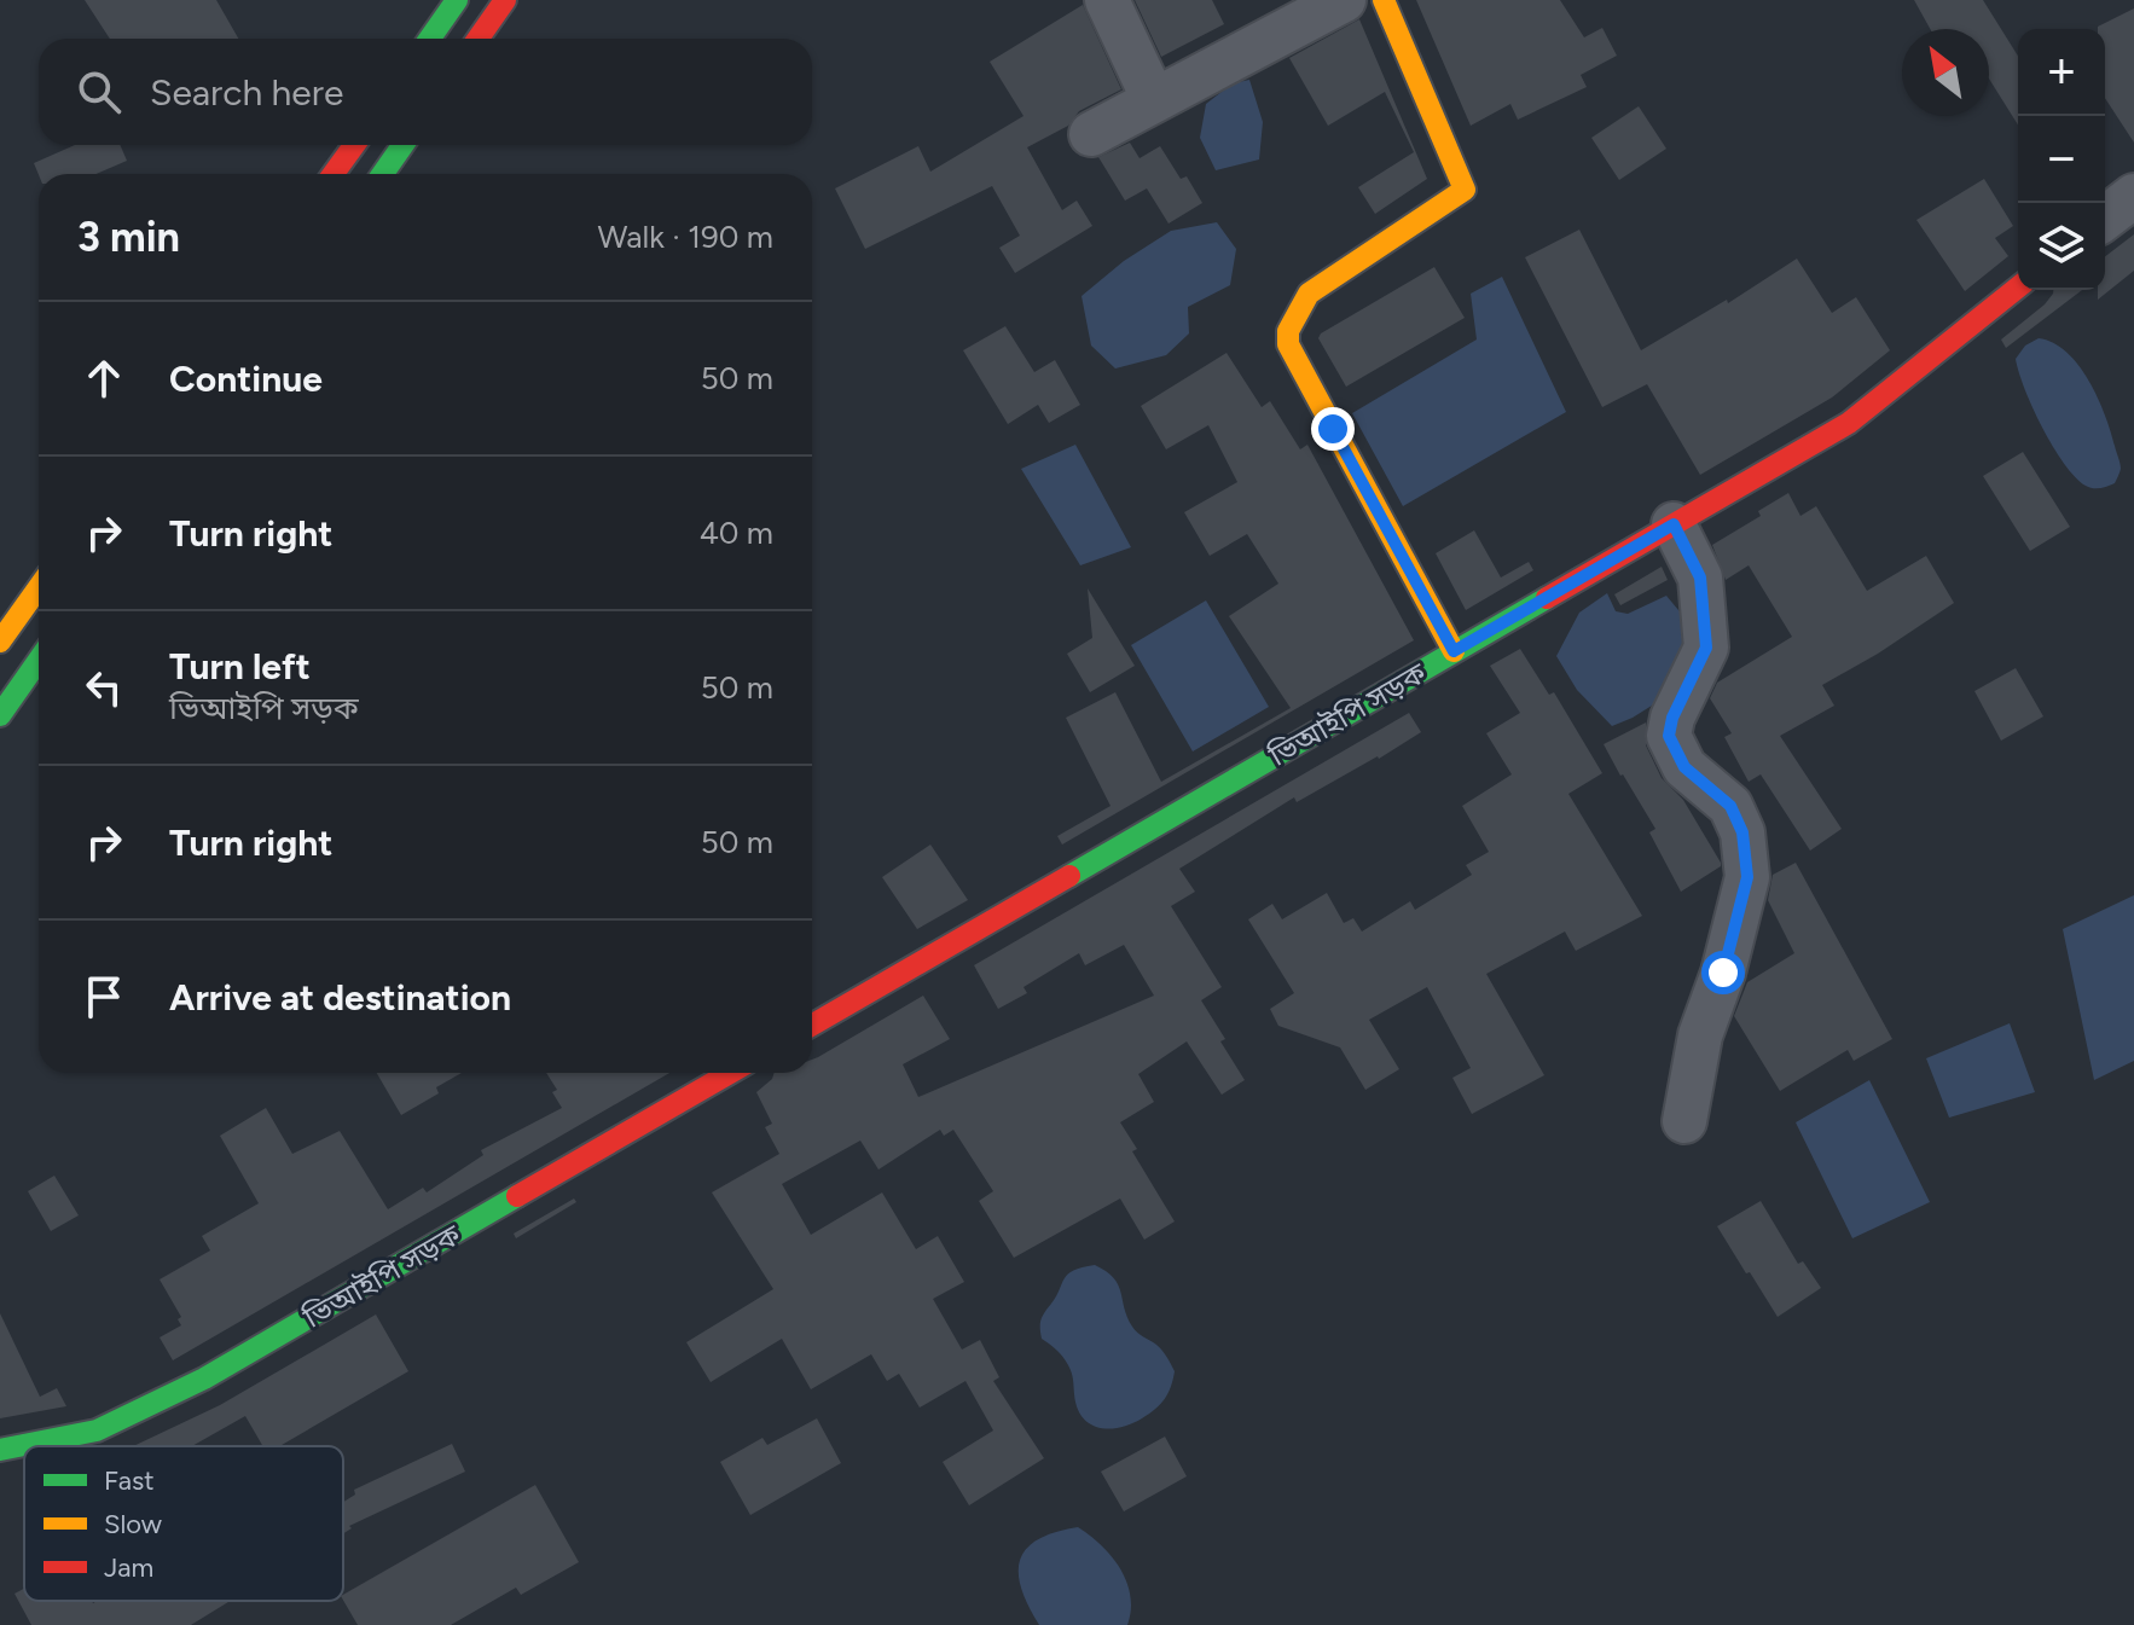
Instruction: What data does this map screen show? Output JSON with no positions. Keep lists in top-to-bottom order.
{
  "streets": {
    "street": ["ভিআইপি সড়ক"]
  },
  "legend": ["Fast", "Slow", "Jam"],
  "north": "top left",
  "page": {
    "map_buttons": ["+", "−"],
    "search": "Search here",
    "heading": ["3 min", "Walk · 190 m"],
    "list": [
      ["Continue", "50 m"],
      ["Turn right", "40 m"],
      ["Turn left", "ভিআইপি সড়ক", "50 m"],
      ["Turn right", "50 m"],
      "Arrive at destination"
    ]
  }
}
